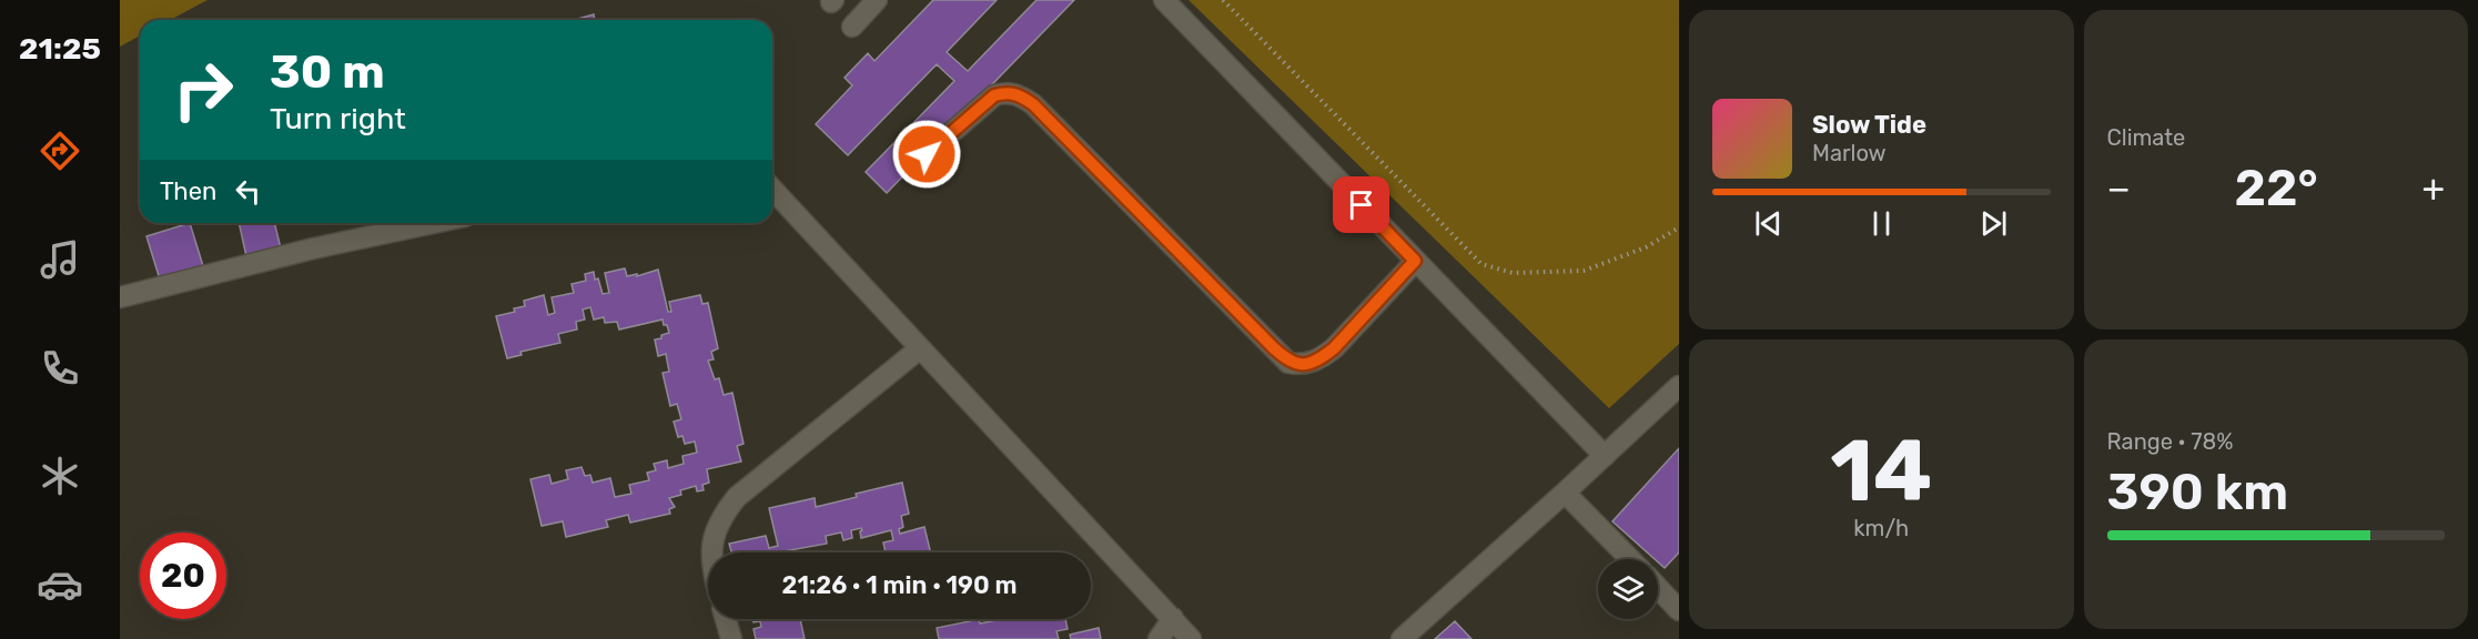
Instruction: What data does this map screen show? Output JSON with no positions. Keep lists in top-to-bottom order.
{
  "page": {
    "tabs": "21:25",
    "tile": [
      "Climate",
      ["14", "km/h"],
      ["Range · 78%", "390 km"]
    ],
    "turn": ["30 m", "Turn right"],
    "song": ["Slow Tide", "Marlow"],
    "then": "Then",
    "heat": ["−", "22°", "+"],
    "limit": "20",
    "trip": "21:26 · 1 min · 190 m"
  }
}
